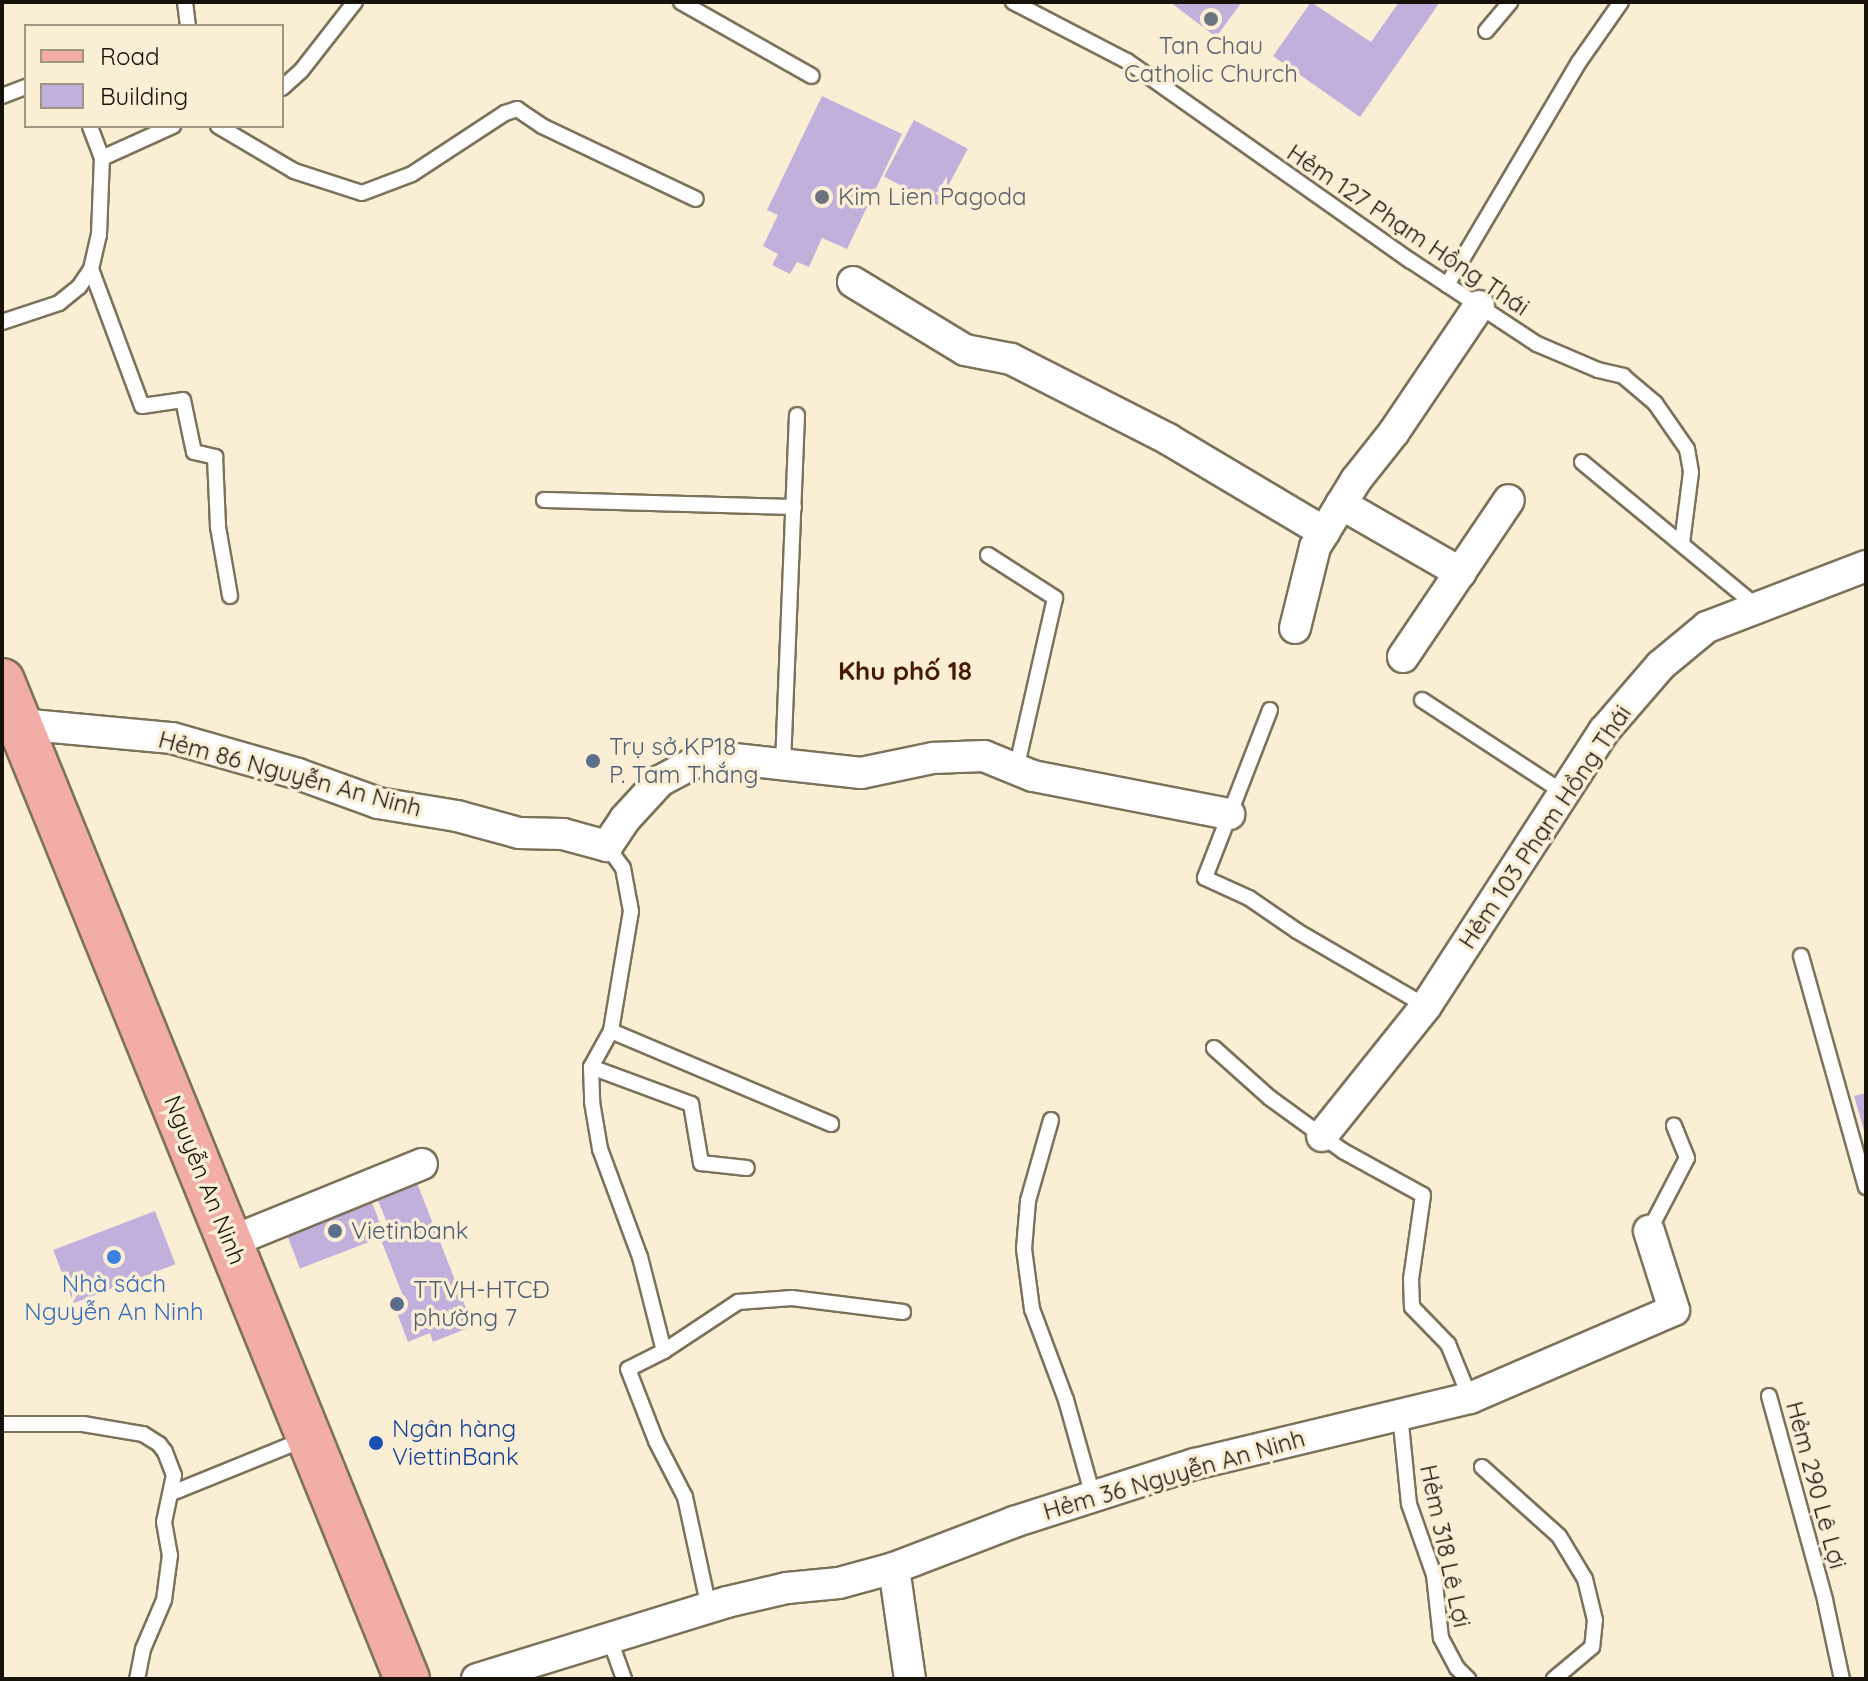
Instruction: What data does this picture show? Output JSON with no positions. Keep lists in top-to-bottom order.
{
  "streets": {
    "main road": ["Nguyễn An Ninh"],
    "street": ["Hẻm 86 Nguyễn An Ninh", "Hẻm 103 Phạm Hồng Thái", "Hẻm 36 Nguyễn An Ninh"],
    "lane": ["Hẻm 127 Phạm Hồng Thái", "Hẻm 290 Lê Lợi", "Hẻm 318 Lê Lợi"]
  },
  "crossings": [
    ["Hẻm 86 Nguyễn An Ninh", "Nguyễn An Ninh"],
    ["Hẻm 36 Nguyễn An Ninh", "Hẻm 318 Lê Lợi"]
  ],
  "districts": ["Khu phố 18"],
  "places": [
    "Tan Chau Catholic Church",
    "Kim Lien Pagoda",
    "Trụ sở KP18 P. Tam Thắng",
    "Vietinbank",
    "Nhà sách Nguyễn An Ninh",
    "TTVH-HTCĐ phường 7",
    "Ngân hàng ViettinBank"
  ],
  "legend": ["Road", "Building"]
}
